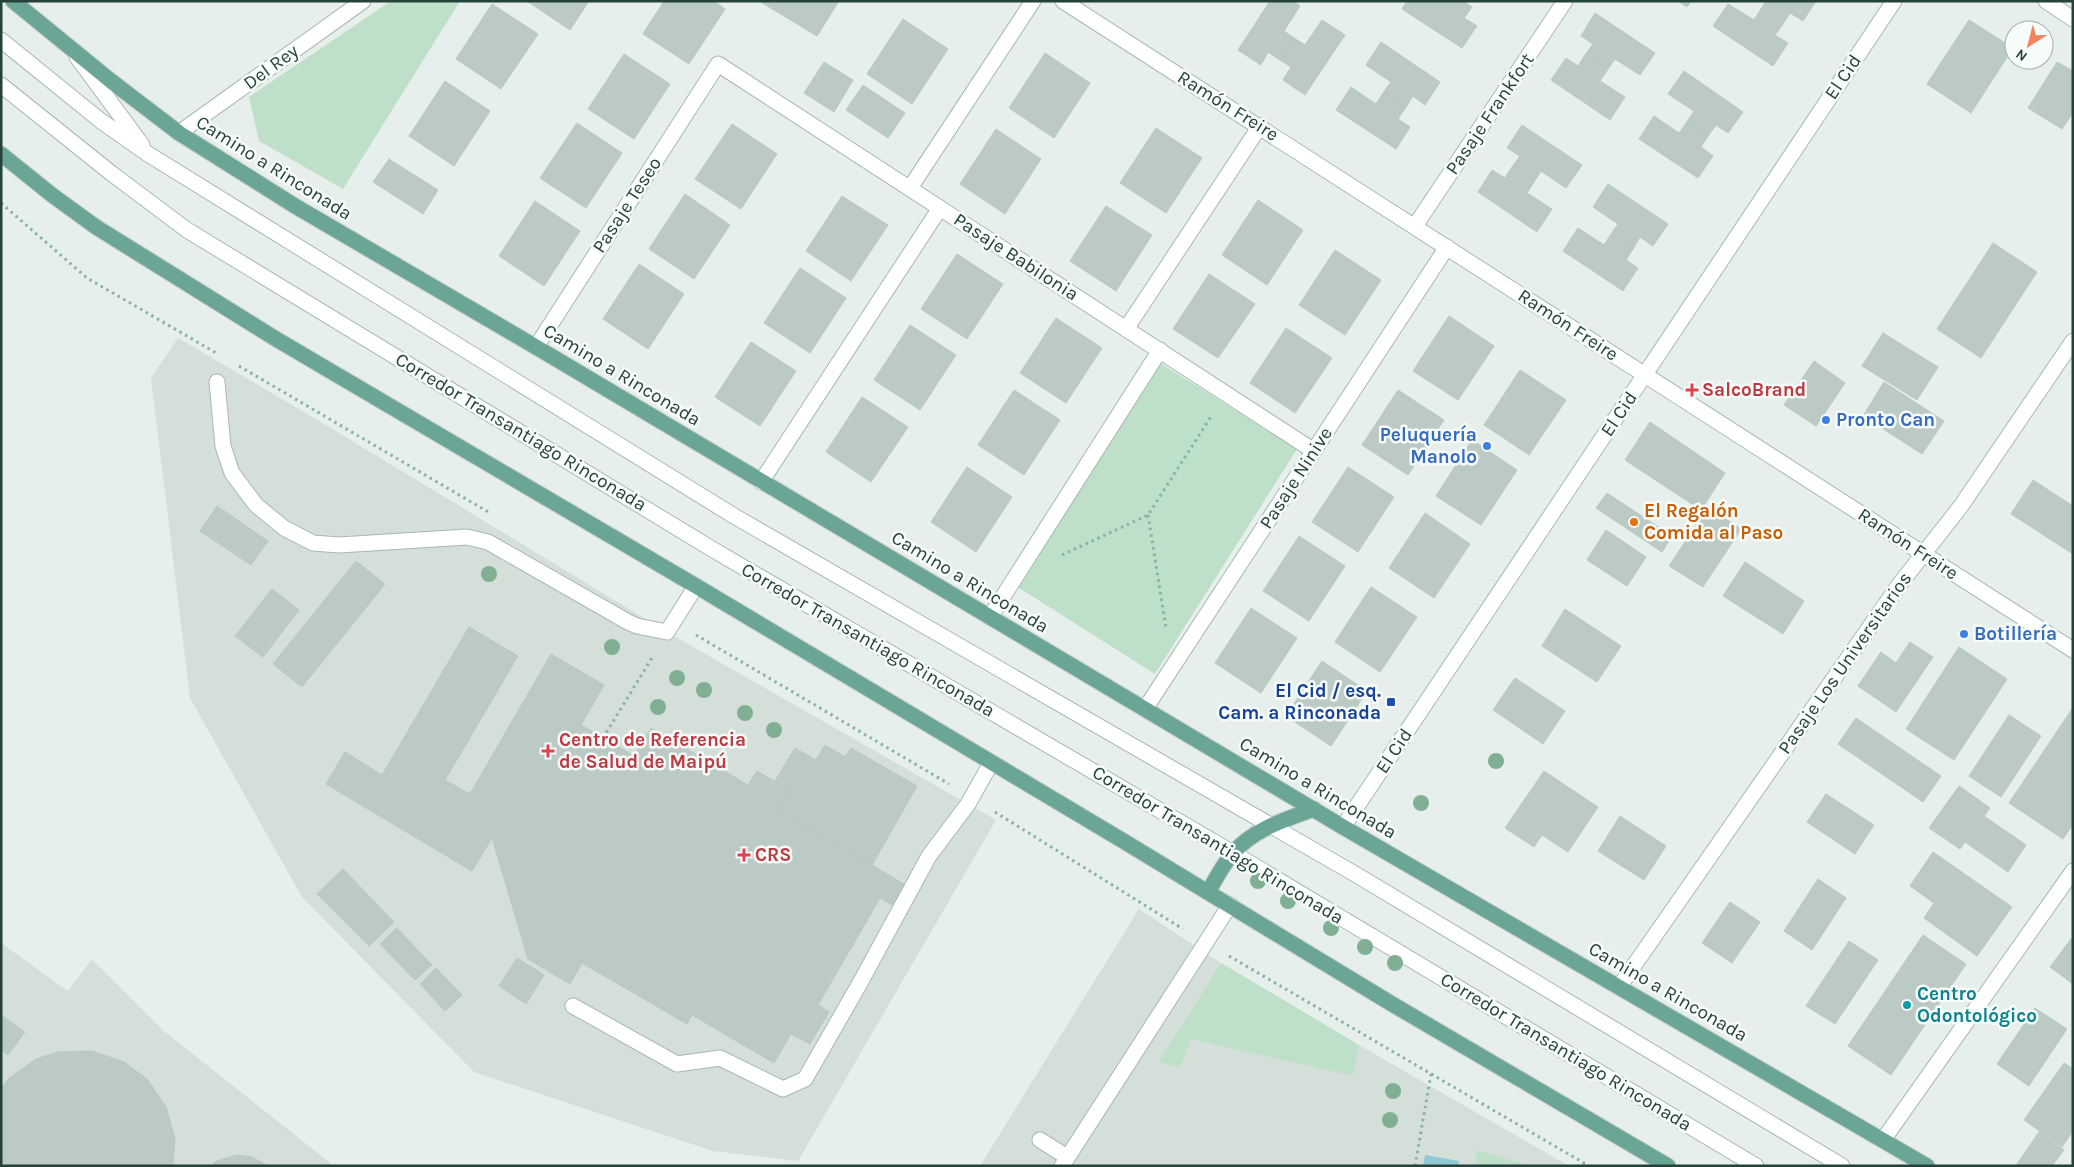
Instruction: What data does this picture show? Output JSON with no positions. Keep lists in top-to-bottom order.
{
  "streets": {
    "main road": ["Camino a Rinconada"],
    "street": [
      "Del Rey",
      "El Cid",
      "Ramón Freire",
      "Pasaje Frankfort",
      "Pasaje Teseo",
      "Pasaje Babilonia",
      "Corredor Transantiago Rinconada",
      "Pasaje Ninive",
      "Pasaje Los Universitarios"
    ]
  },
  "crossings": [
    ["Del Rey", "Camino a Rinconada"],
    ["El Cid", "Ramón Freire"],
    ["El Cid", "Camino a Rinconada"],
    ["Ramón Freire", "Pasaje Frankfort"],
    ["Ramón Freire", "Pasaje Ninive"],
    ["Ramón Freire", "Pasaje Los Universitarios"],
    ["Camino a Rinconada", "Pasaje Teseo"],
    ["Camino a Rinconada", "Corredor Transantiago Rinconada"],
    ["Camino a Rinconada", "Pasaje Ninive"],
    ["Camino a Rinconada", "Pasaje Los Universitarios"],
    ["Pasaje Teseo", "Pasaje Babilonia"],
    ["Pasaje Babilonia", "Pasaje Ninive"]
  ],
  "places": {
    "health": ["SalcoBrand", "Centro de Referencia de Salud de Maipú", "CRS"],
    "other": [
      "Pronto Can",
      "Peluquería Manolo",
      "El Regalón Comida al Paso",
      "Botillería",
      "Centro Odontológico"
    ],
    "transit": ["El Cid / esq. Cam. a Rinconada"]
  },
  "north": "bottom left"
}
